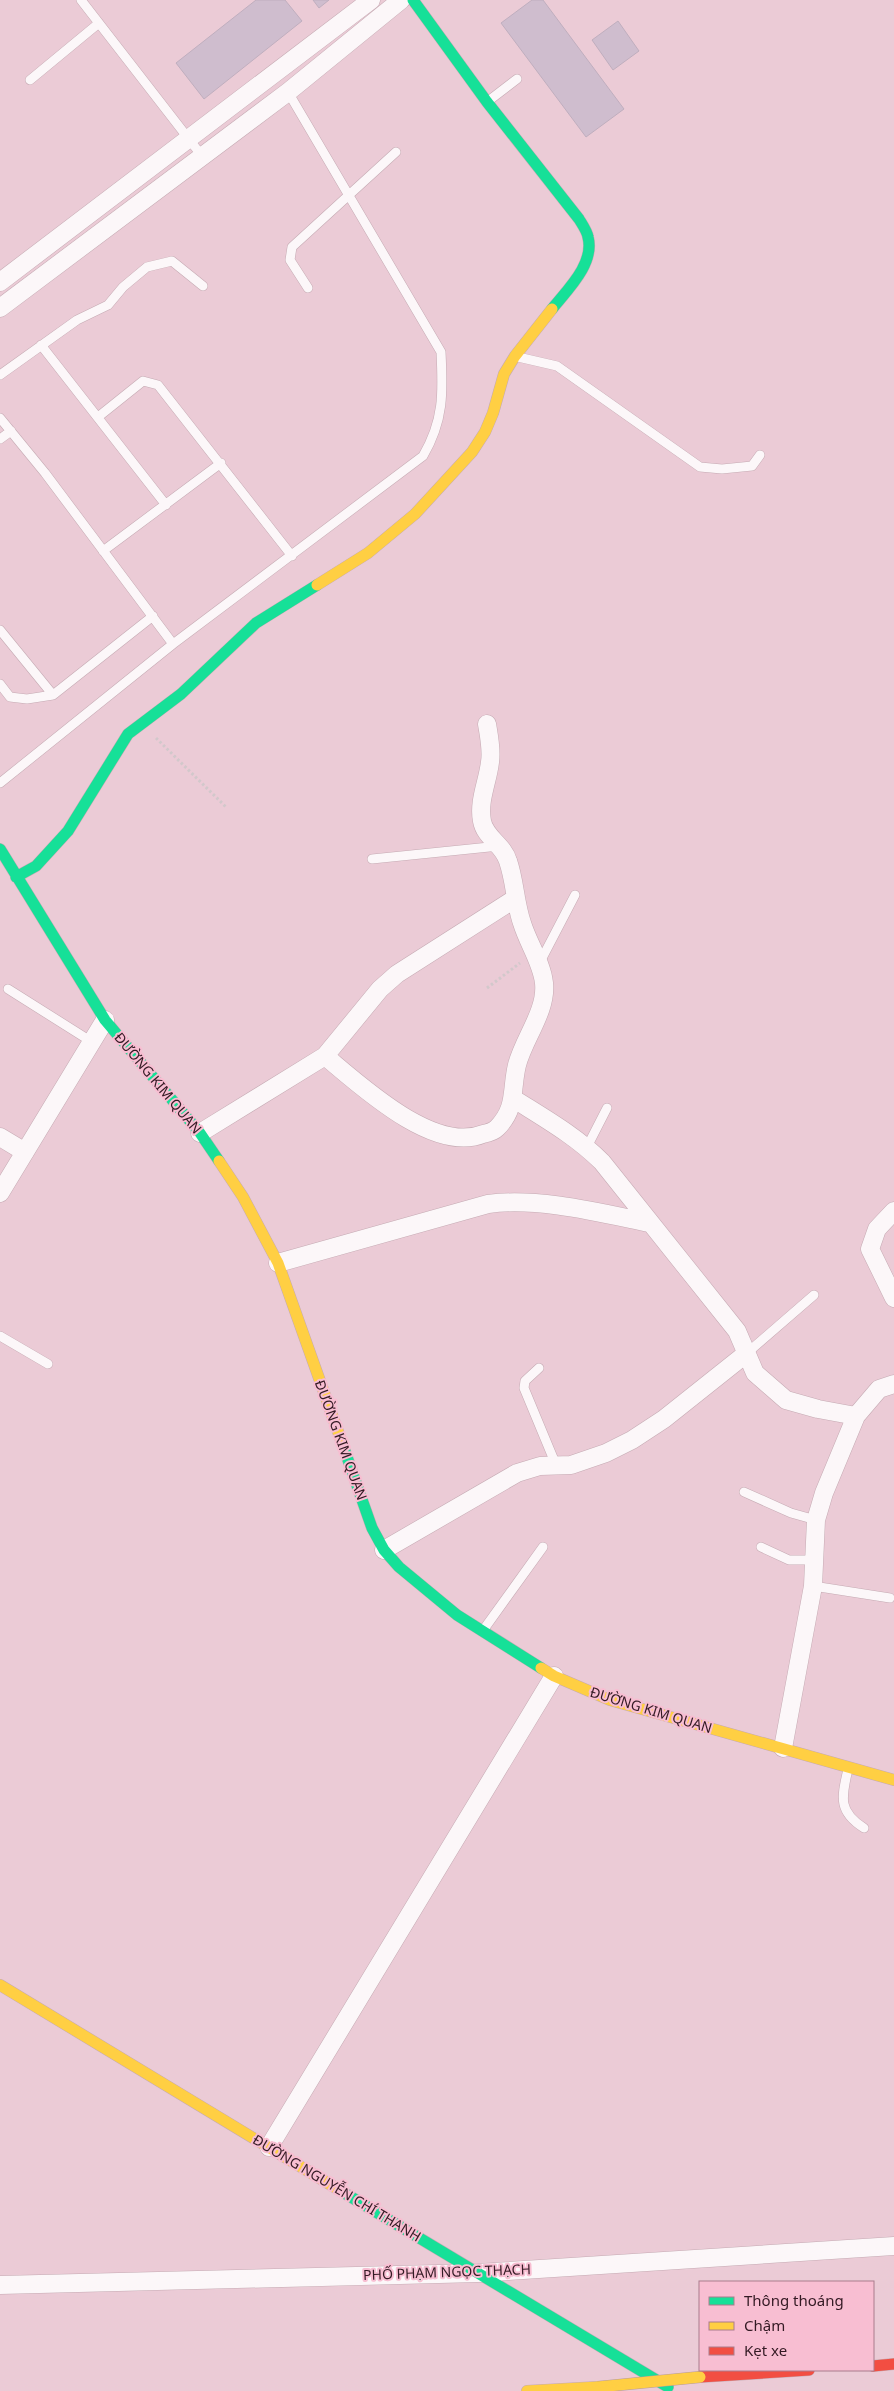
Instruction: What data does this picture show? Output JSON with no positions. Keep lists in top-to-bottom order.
{
  "streets": {
    "main road": ["ĐƯỜNG KIM QUAN", "ĐƯỜNG NGUYỄN CHÍ THANH"],
    "street": ["PHỐ PHẠM NGỌC THẠCH"]
  },
  "crossings": [
    ["ĐƯỜNG NGUYỄN CHÍ THANH", "PHỐ PHẠM NGỌC THẠCH"]
  ],
  "legend": ["Thông thoáng", "Chậm", "Kẹt xe"]
}
